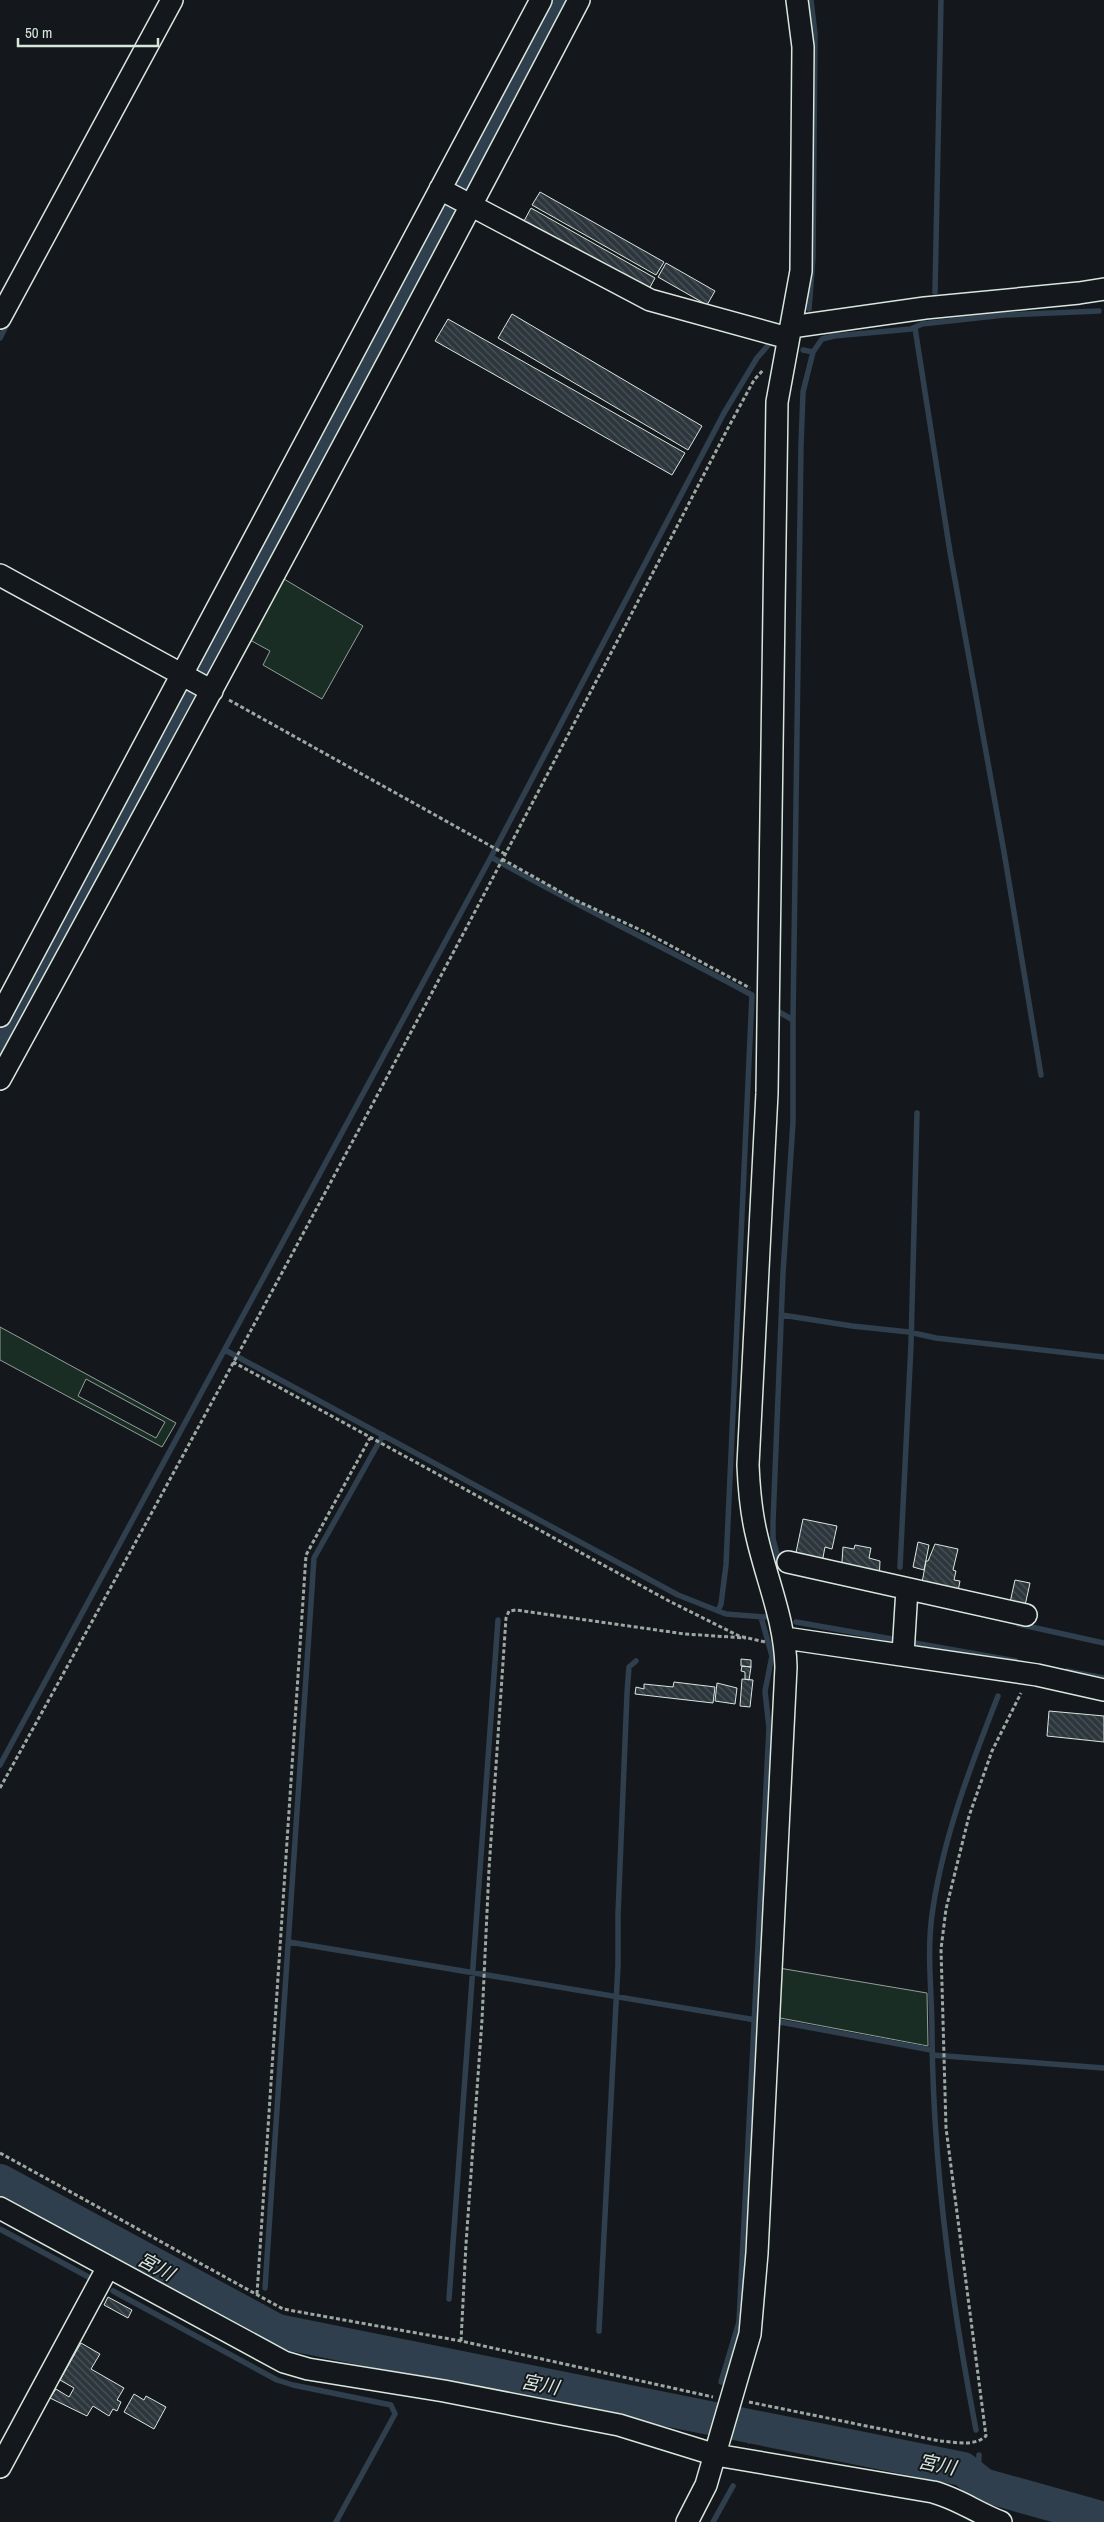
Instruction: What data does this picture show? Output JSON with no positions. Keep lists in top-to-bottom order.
{
  "water": ["宮川"],
  "scale_bar": "50 m"
}
